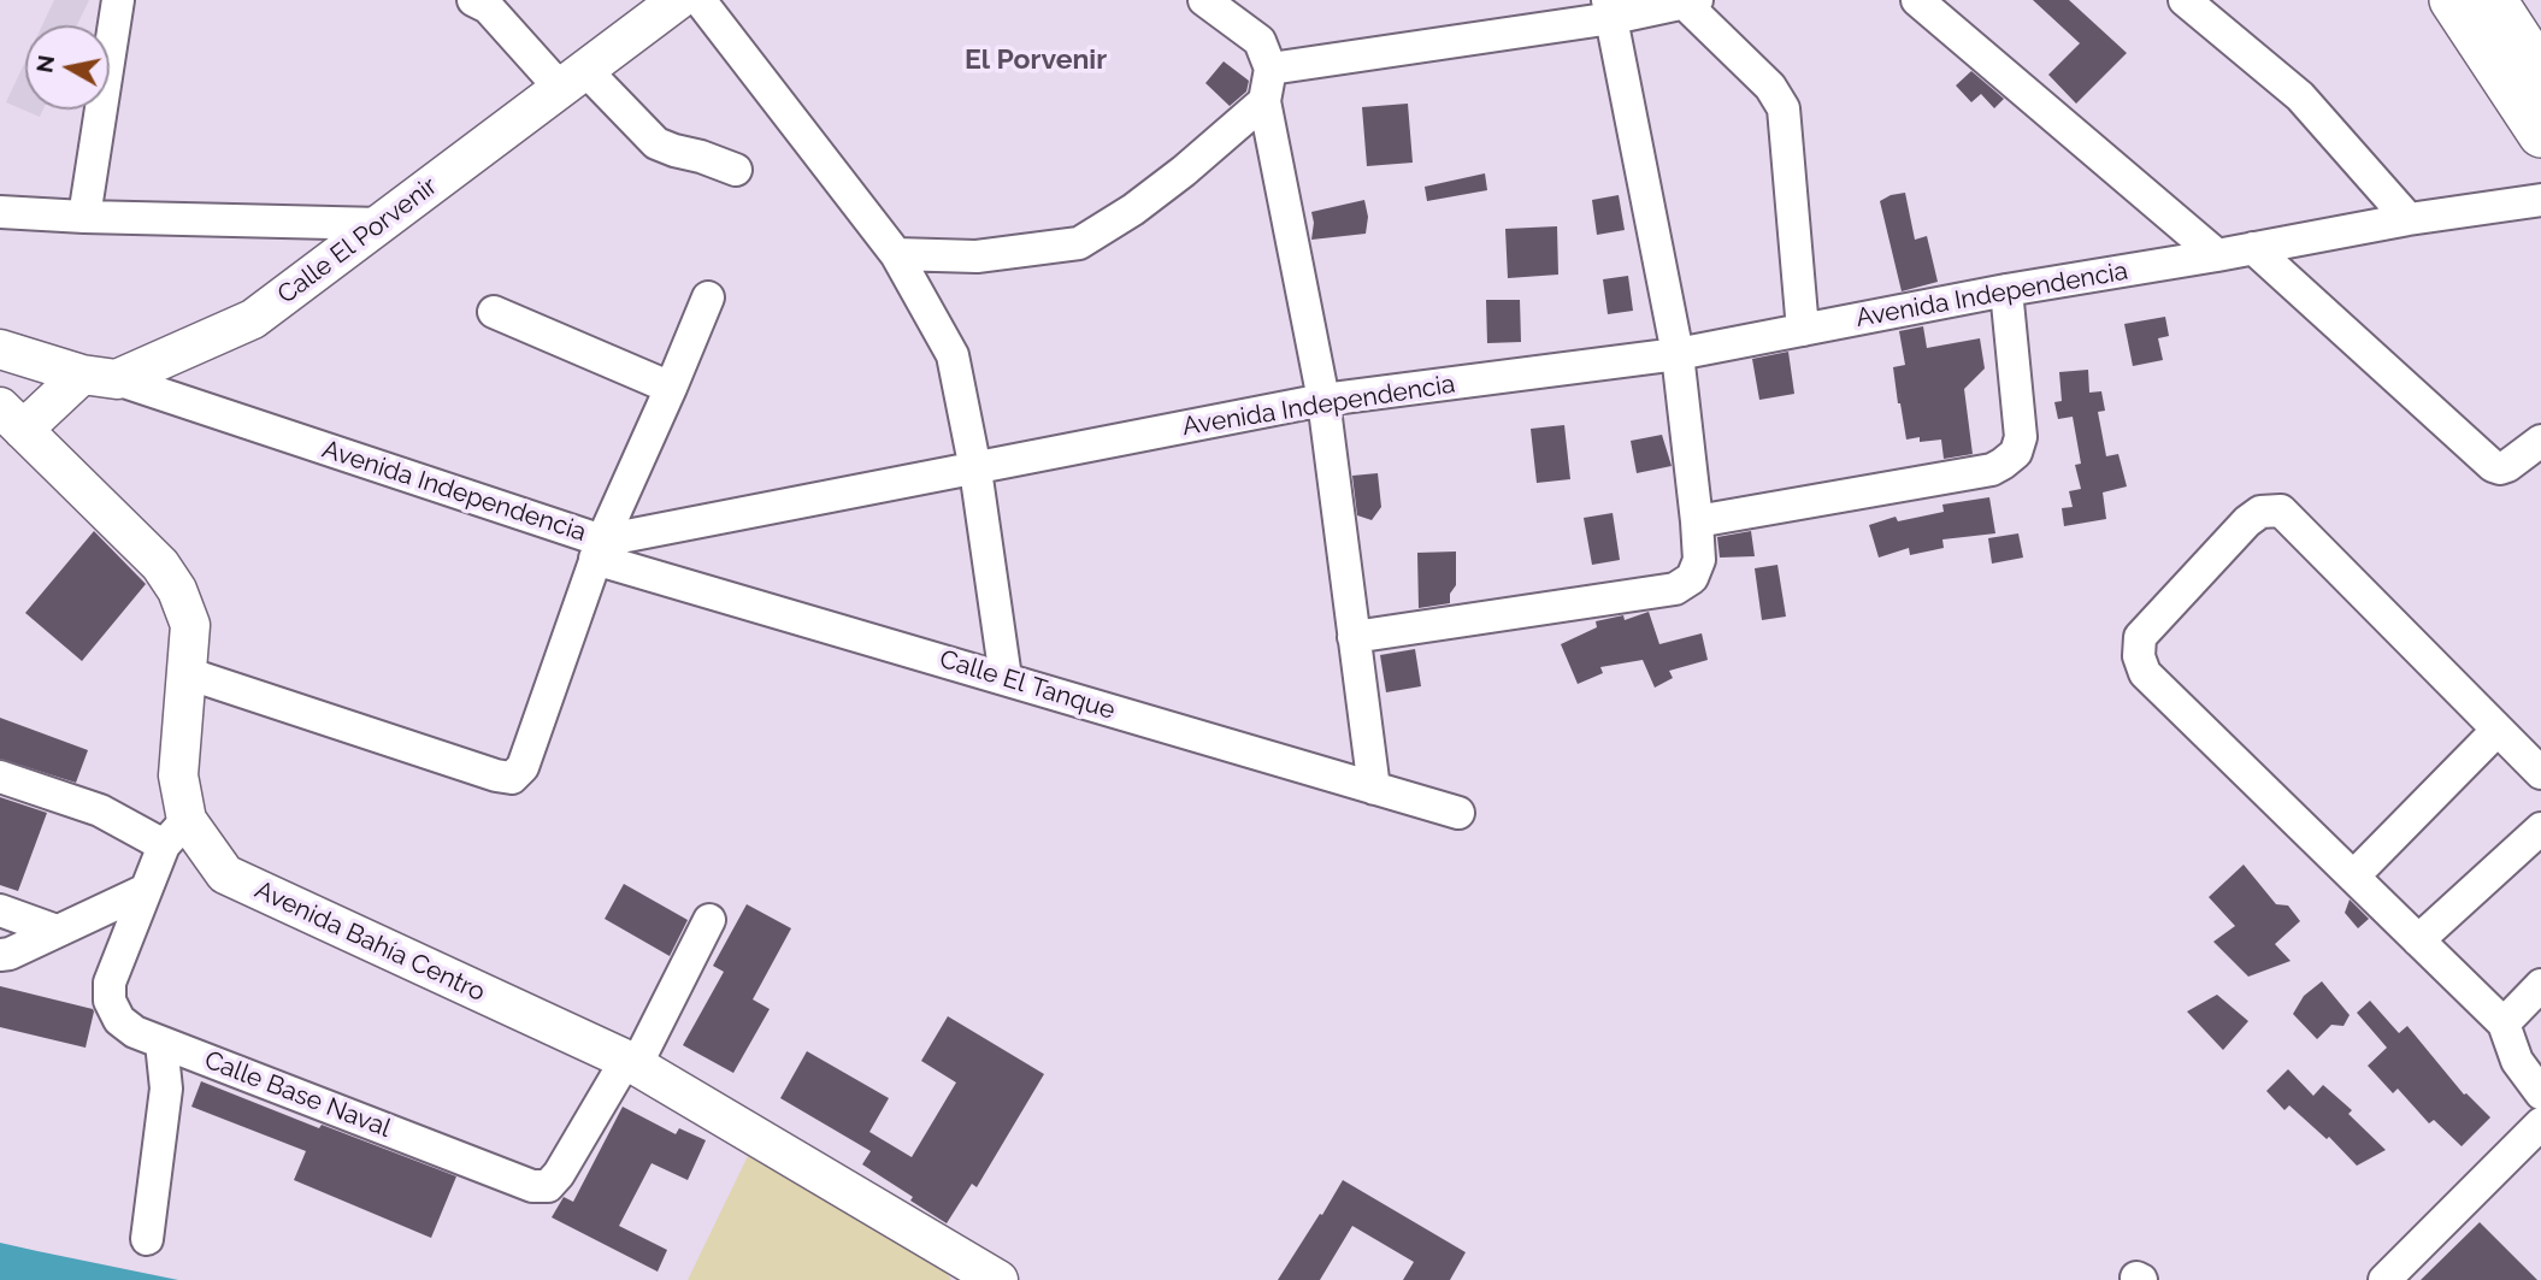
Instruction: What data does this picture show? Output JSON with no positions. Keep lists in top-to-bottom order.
{
  "streets": {
    "main road": ["Calle El Porvenir", "Avenida Bahía Centro"],
    "street": ["Avenida Independencia", "Calle El Tanque", "Calle Base Naval"]
  },
  "crossings": [
    ["Calle El Porvenir", "Avenida Independencia"],
    ["Calle El Porvenir", "Avenida Bahía Centro"],
    ["Avenida Independencia", "Calle El Tanque"],
    ["Avenida Bahía Centro", "Calle Base Naval"]
  ],
  "districts": ["El Porvenir"],
  "north": "left"
}
